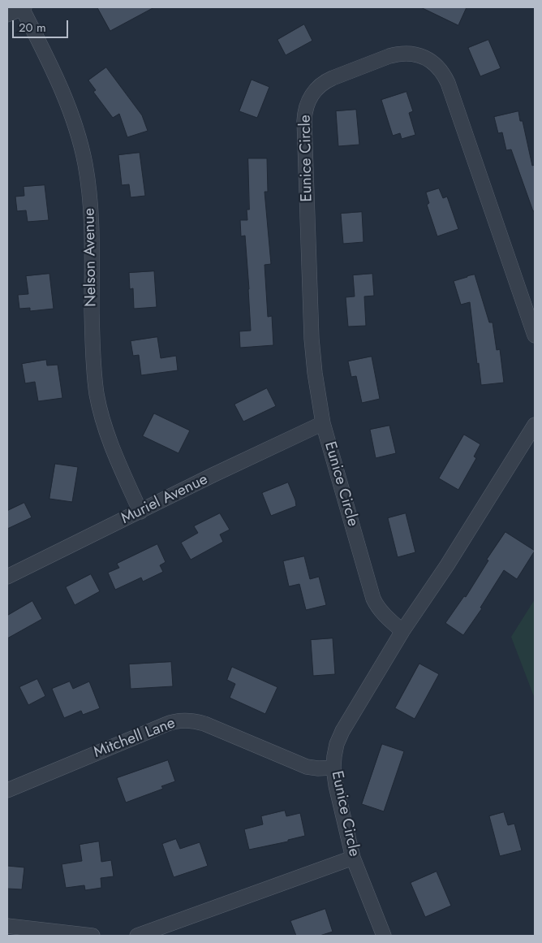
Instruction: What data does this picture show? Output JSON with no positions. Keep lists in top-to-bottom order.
{
  "streets": {
    "street": [
      "Eunice Circle",
      "Nelson Avenue",
      "Muriel Avenue",
      "Mitchell Lane"
    ]
  },
  "crossings": [
    ["Eunice Circle", "Muriel Avenue"],
    ["Eunice Circle", "Mitchell Lane"],
    ["Nelson Avenue", "Muriel Avenue"]
  ],
  "scale_bar": "20 m"
}
